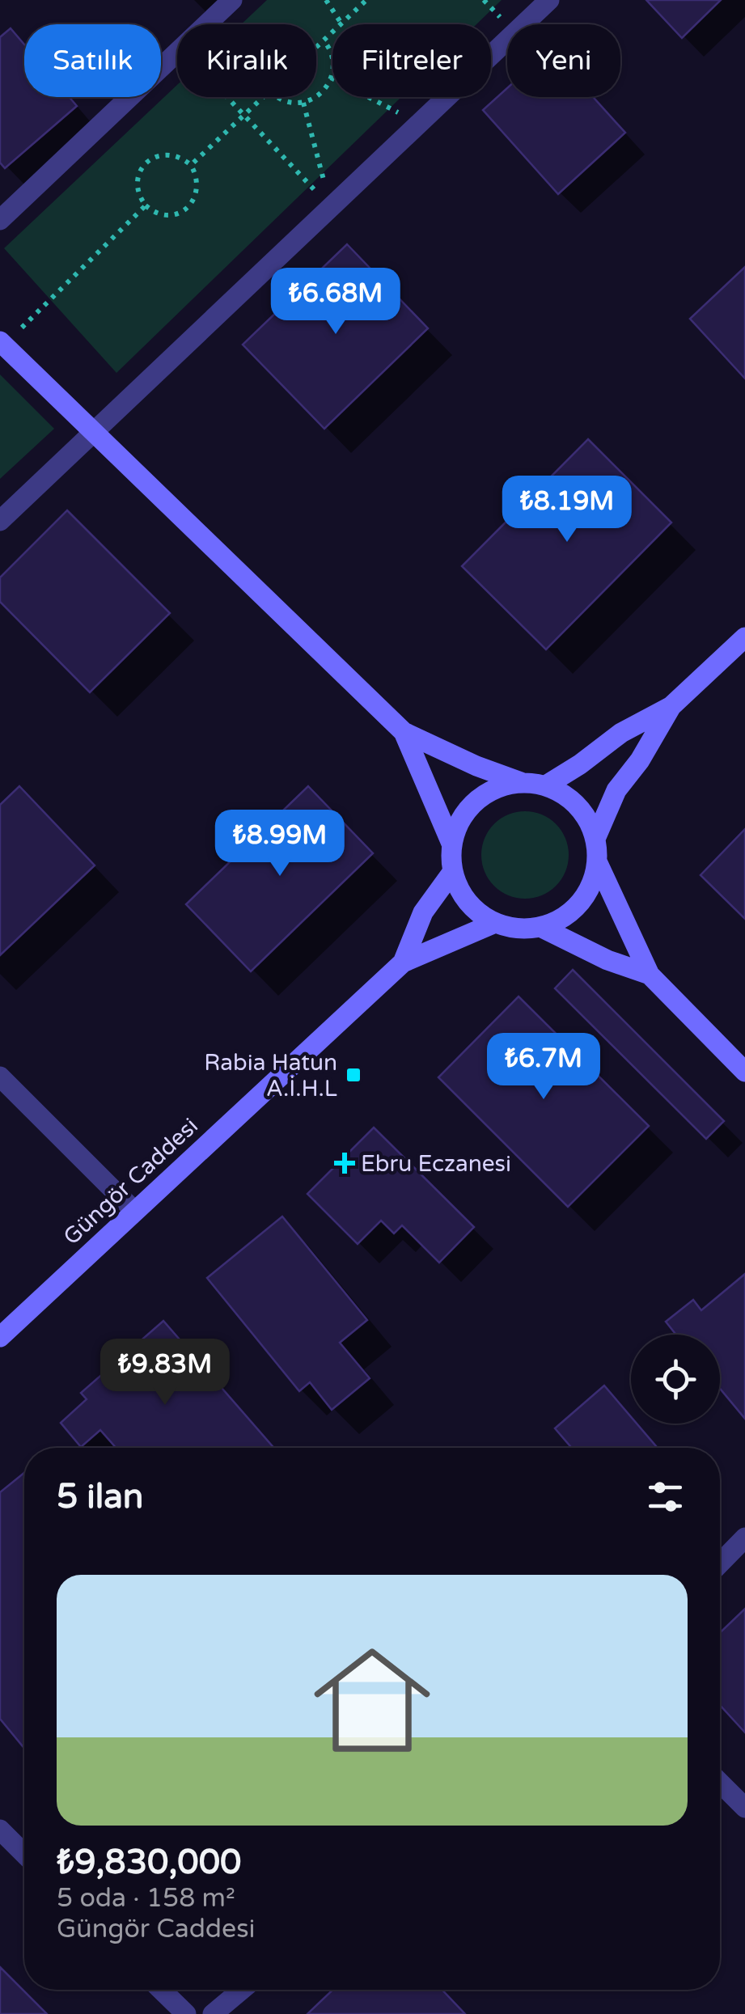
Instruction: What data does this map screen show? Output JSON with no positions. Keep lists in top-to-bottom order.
{
  "streets": {
    "main road": ["Güngör Caddesi"]
  },
  "places": {
    "transit": ["Rabia Hatun A.İ.H.L"],
    "health": ["Ebru Eczanesi"]
  },
  "page": {
    "chip": [
      "Satılık",
      "Kiralık",
      "Filtreler",
      "Yeni"
    ],
    "price": [
      "₺6.68M",
      "₺8.19M",
      "₺8.99M",
      "₺6.7M",
      "₺9.83M"
    ],
    "heading": "5 ilan",
    "list": [
      {
        "name": "₺9,830,000",
        "note": "5 oda · 158 m² · Güngör Caddesi"
      }
    ]
  }
}
